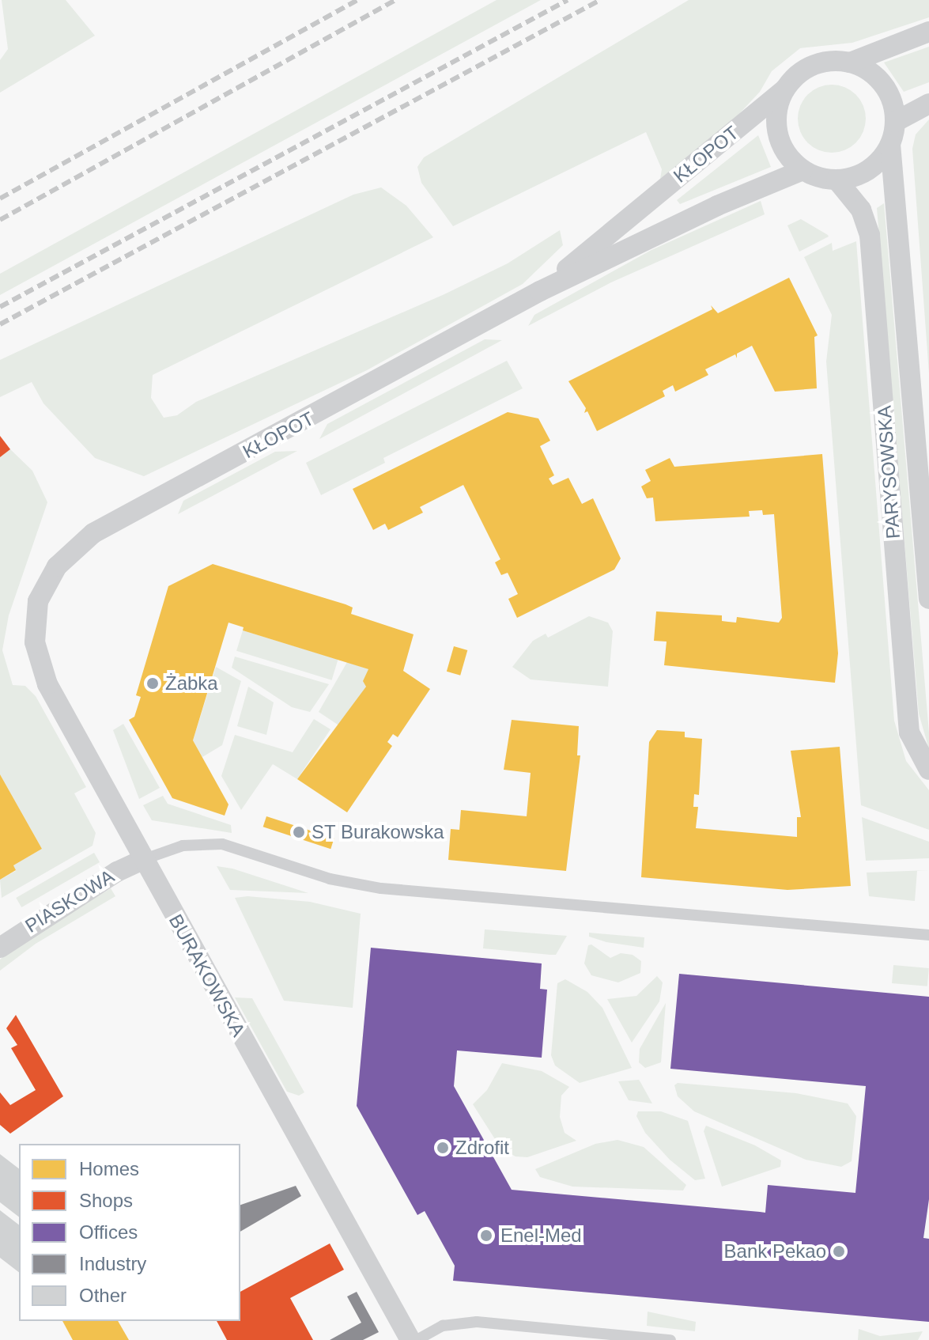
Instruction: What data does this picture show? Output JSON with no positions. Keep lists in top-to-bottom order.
{
  "streets": {
    "street": [
      "KŁOPOT",
      "PARYSOWSKA",
      "PIASKOWA",
      "BURAKOWSKA"
    ]
  },
  "crossings": [
    ["KŁOPOT", "PARYSOWSKA"],
    ["KŁOPOT", "BURAKOWSKA"],
    ["PIASKOWA", "BURAKOWSKA"]
  ],
  "places": [
    "Żabka",
    "ST Burakowska",
    "Zdrofit",
    "Enel-Med",
    "Bank Pekao"
  ],
  "legend": [
    "Homes",
    "Shops",
    "Offices",
    "Industry",
    "Other"
  ]
}
